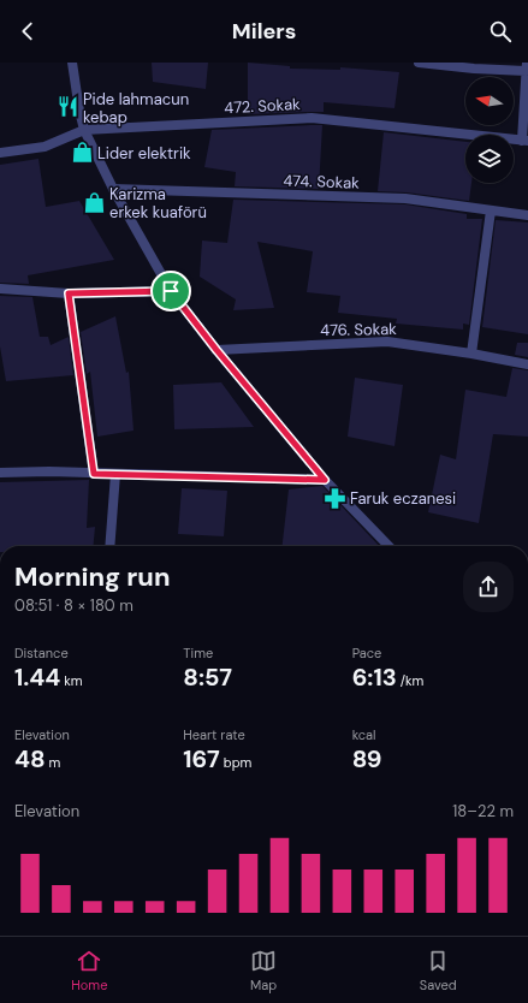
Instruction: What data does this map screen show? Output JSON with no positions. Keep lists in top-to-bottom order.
{
  "streets": {
    "street": ["472. Sokak", "474. Sokak", "476. Sokak"]
  },
  "places": {
    "restaurant": ["Pide lahmacun kebap"],
    "shop": ["Lider elektrik", "Karizma erkek kuaförü"],
    "pharmacy": ["Faruk eczanesi"]
  },
  "north": "left",
  "page": {
    "header": "Milers",
    "heading": ["Morning run", "08:51 · 8 × 180 m"],
    "stats": [
      ["Distance", "1.44 km"],
      ["Time", "8:57"],
      ["Pace", "6:13 /km"],
      ["Elevation", "48 m"],
      ["Heart rate", "167 bpm"],
      ["kcal", "89"]
    ],
    "chart": ["Elevation", "18–22 m"],
    "tabs": ["Home", "Map", "Saved"]
  }
}
